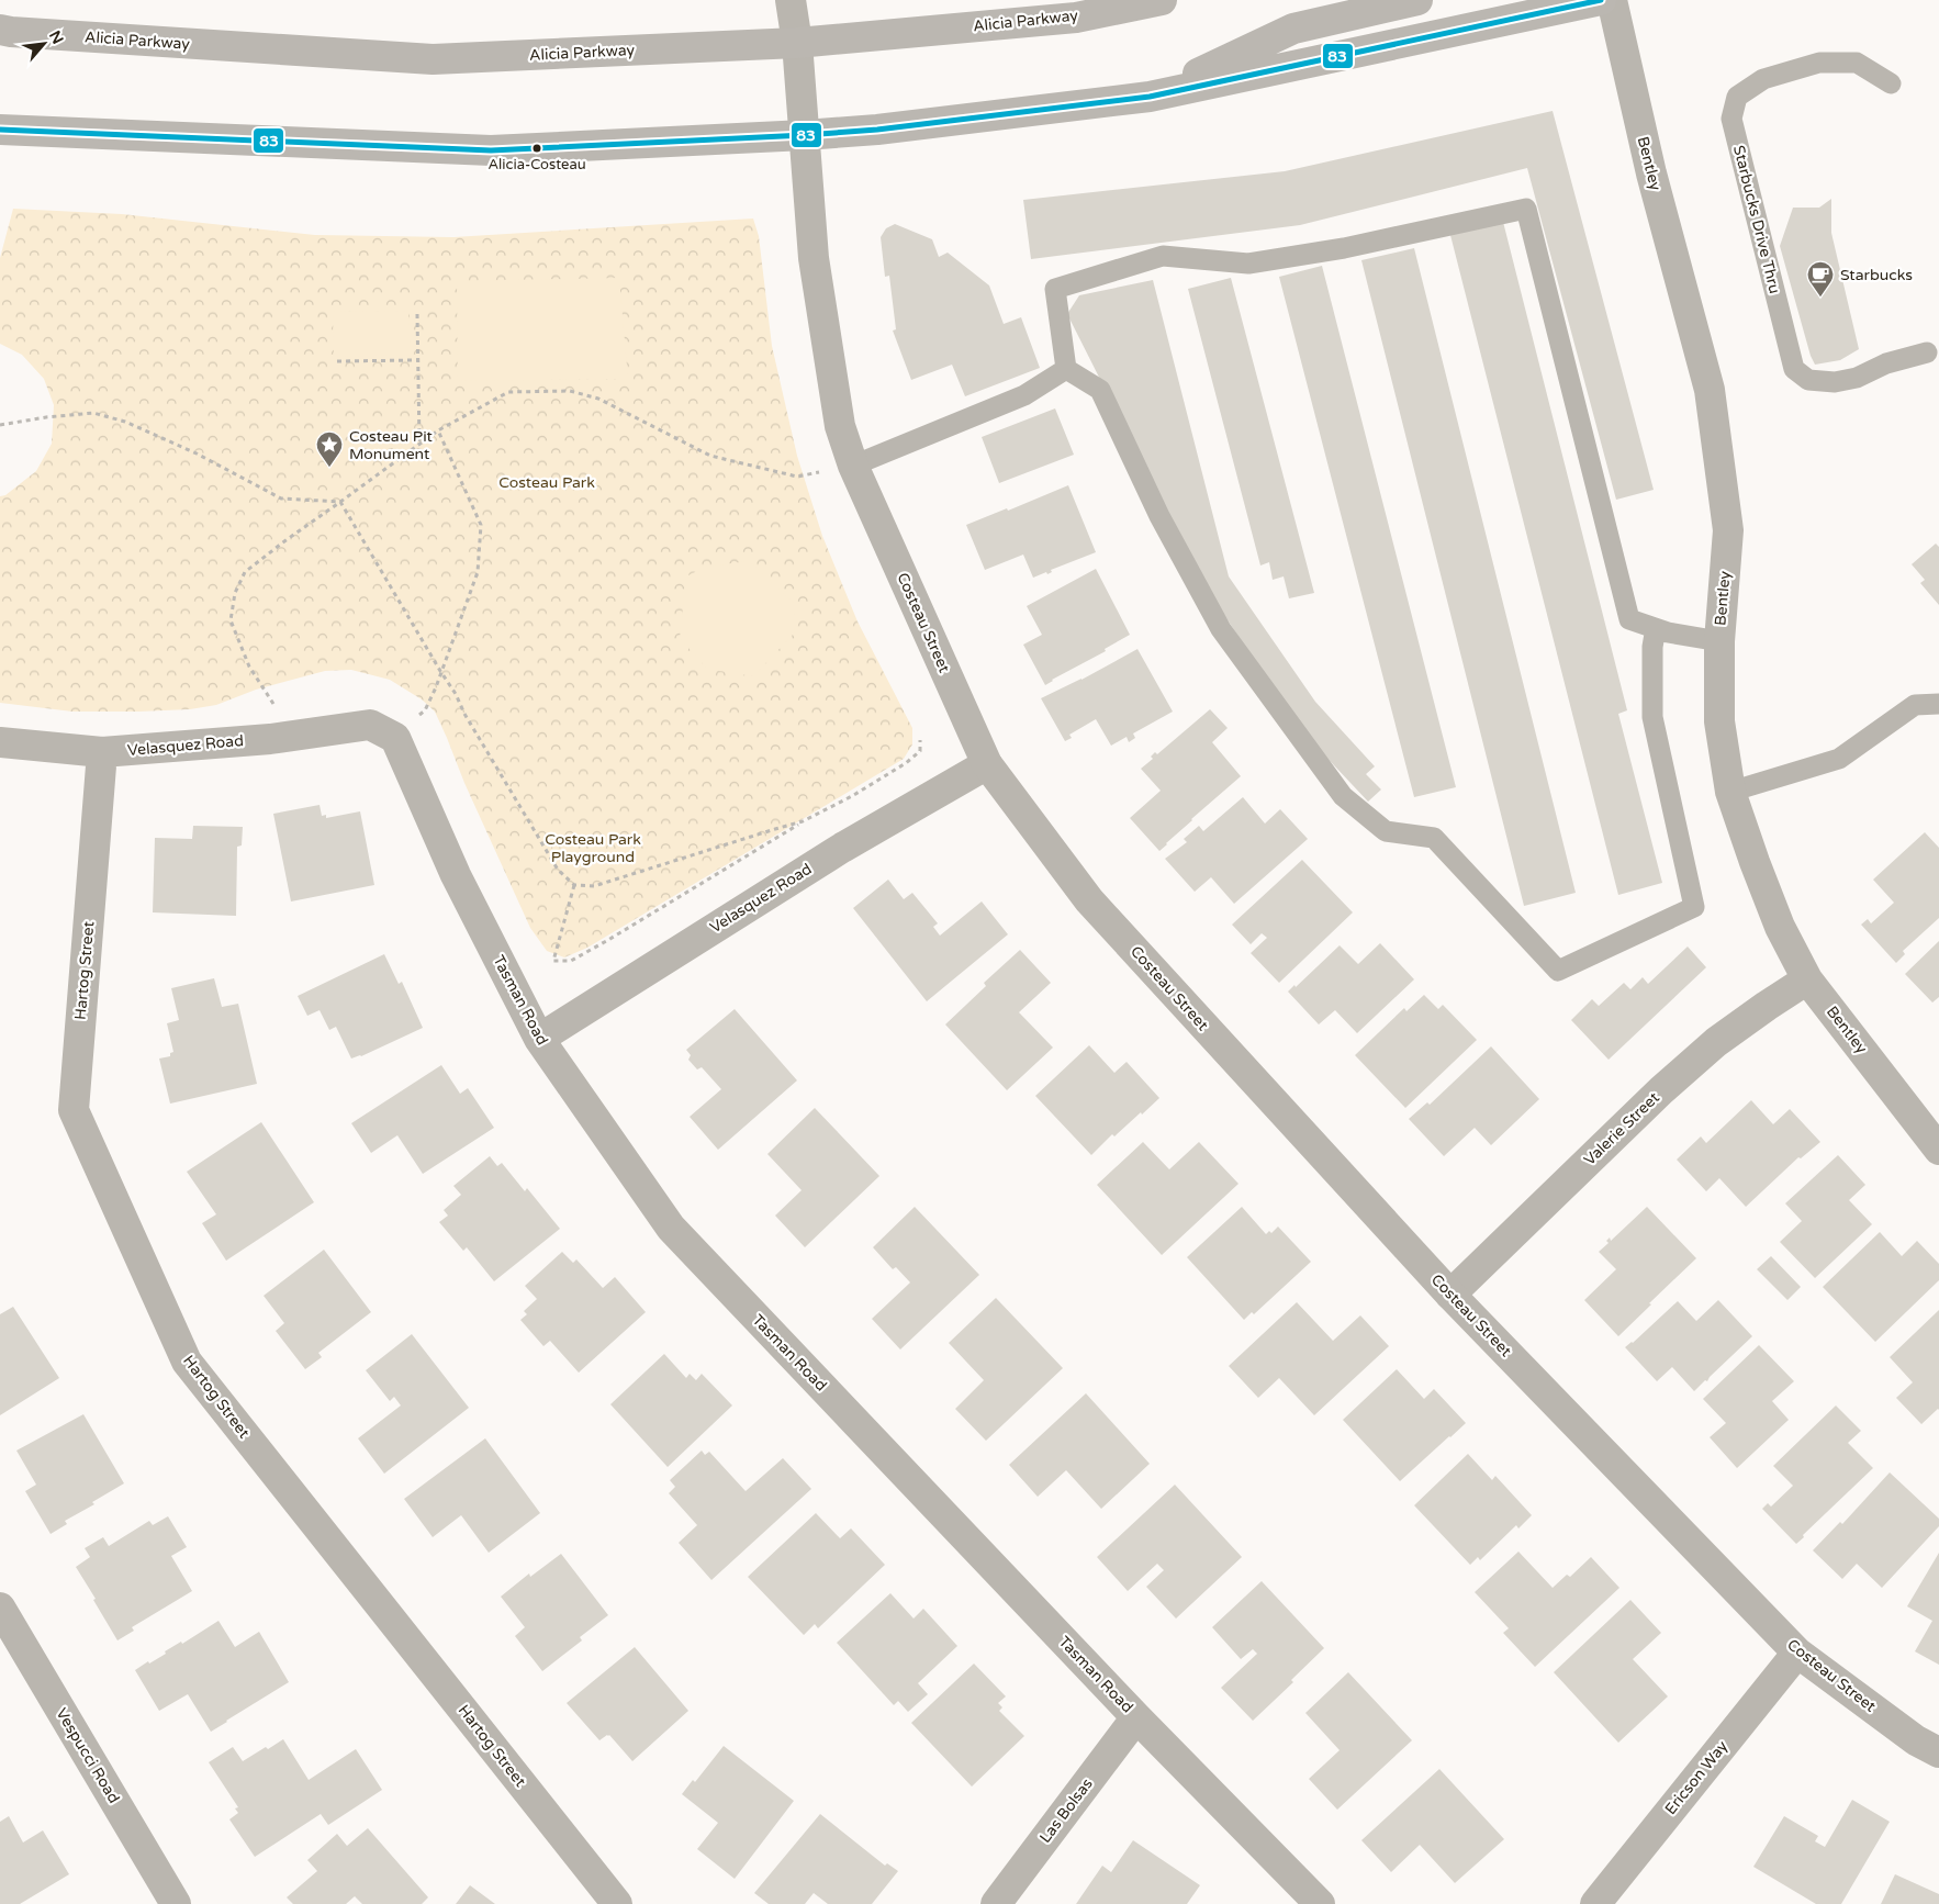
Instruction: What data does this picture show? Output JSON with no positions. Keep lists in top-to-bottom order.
{
  "streets": {
    "main road": ["Alicia Parkway"],
    "street": [
      "Bentley",
      "Costeau Street",
      "Velasquez Road",
      "Hartog Street",
      "Tasman Road",
      "Valerie Street",
      "Vespucci Road",
      "Ericson Way",
      "Las Bolsas"
    ],
    "lane": ["Starbucks Drive Thru"]
  },
  "crossings": [
    ["Alicia Parkway", "Costeau Street"],
    ["Bentley", "Valerie Street"],
    ["Costeau Street", "Velasquez Road"],
    ["Costeau Street", "Valerie Street"],
    ["Costeau Street", "Ericson Way"],
    ["Velasquez Road", "Hartog Street"],
    ["Velasquez Road", "Tasman Road"],
    ["Tasman Road", "Las Bolsas"]
  ],
  "parks": ["Costeau Park", "Costeau Park Playground"],
  "places": {
    "other": ["Alicia-Costeau"],
    "cafe": ["Starbucks"],
    "place": ["Costeau Pit Monument"]
  },
  "lines": ["transit line 83"],
  "north": "top right"
}
